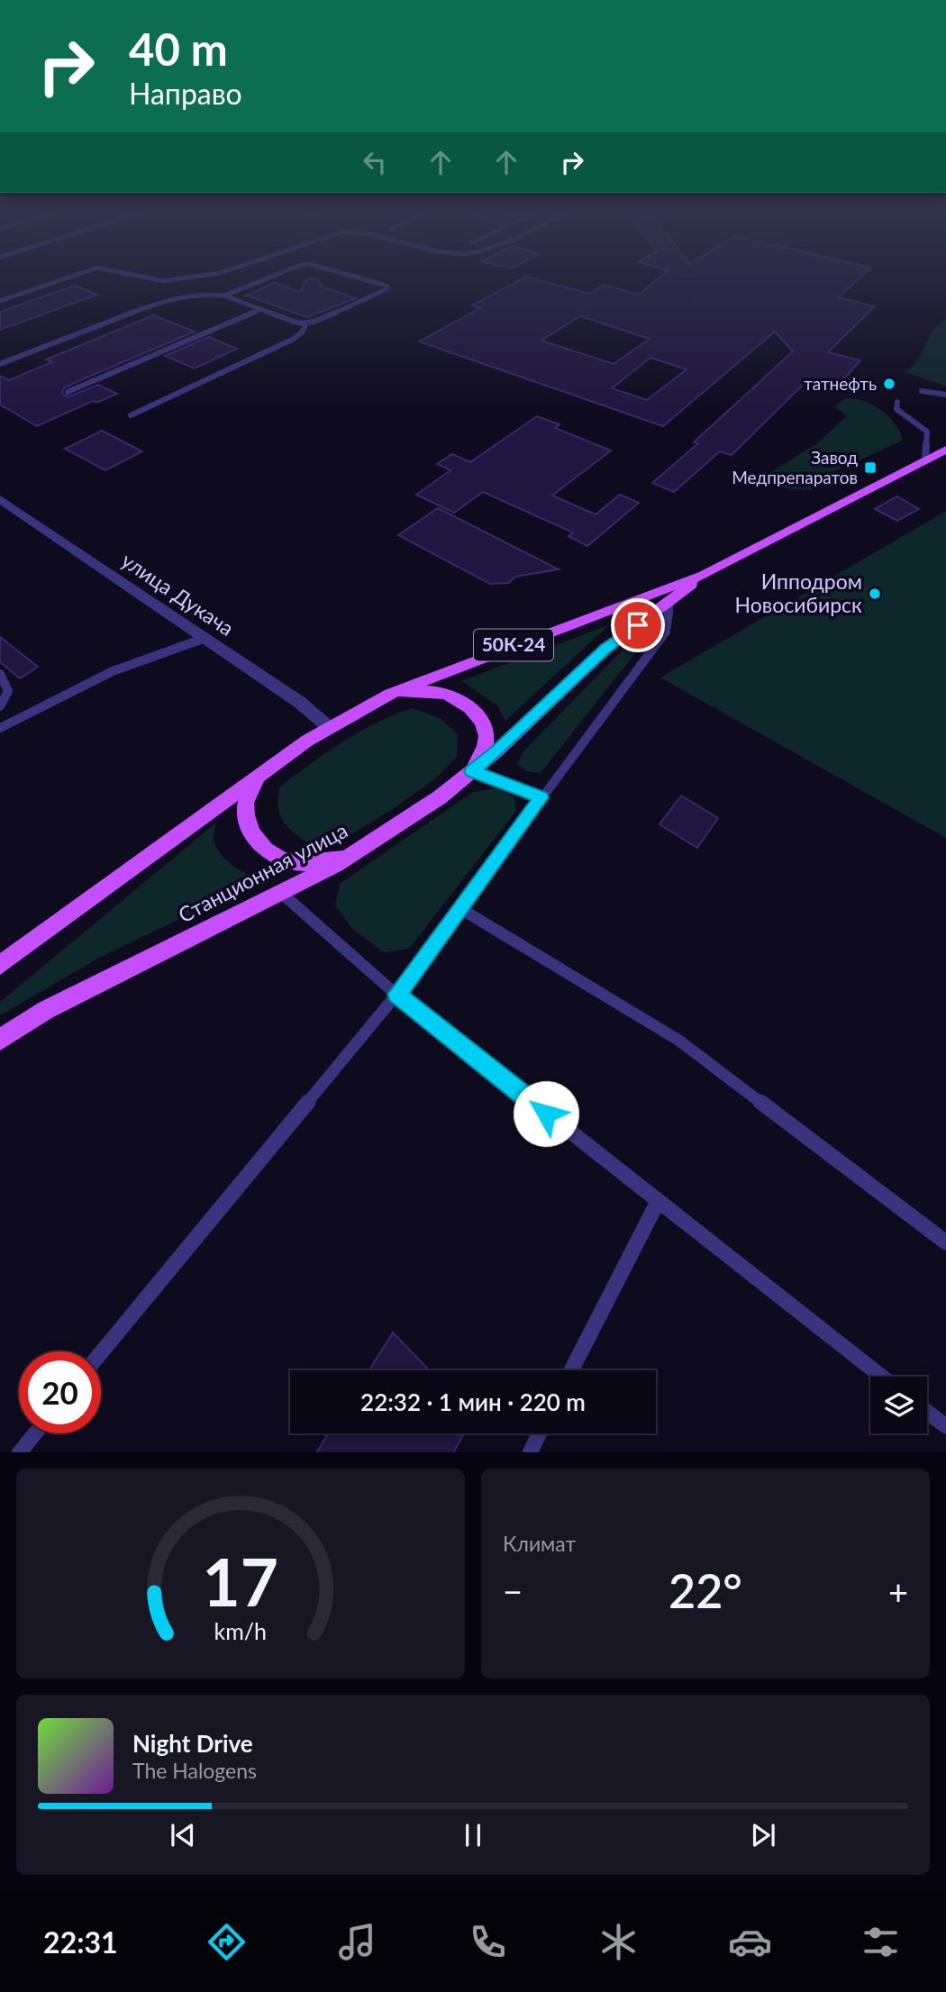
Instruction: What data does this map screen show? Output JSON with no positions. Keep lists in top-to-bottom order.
{
  "streets": {
    "main road": ["50К-24", "Станционная улица"],
    "street": ["улица Дукача"]
  },
  "crossings": [
    ["улица Дукача", "Станционная улица"]
  ],
  "places": {
    "other": ["татнефть", "Ипподром Новосибирск"],
    "transit": ["Завод Медпрепаратов"]
  },
  "page": {
    "turn": ["40 m", "Направо"],
    "limit": "20",
    "trip": "22:32 · 1 мин · 220 m",
    "tile": "Климат",
    "heat": ["−", "22°", "+"],
    "song": ["Night Drive", "The Halogens"],
    "tabs": "22:31",
    "gauge": ["17", "km/h"]
  }
}
